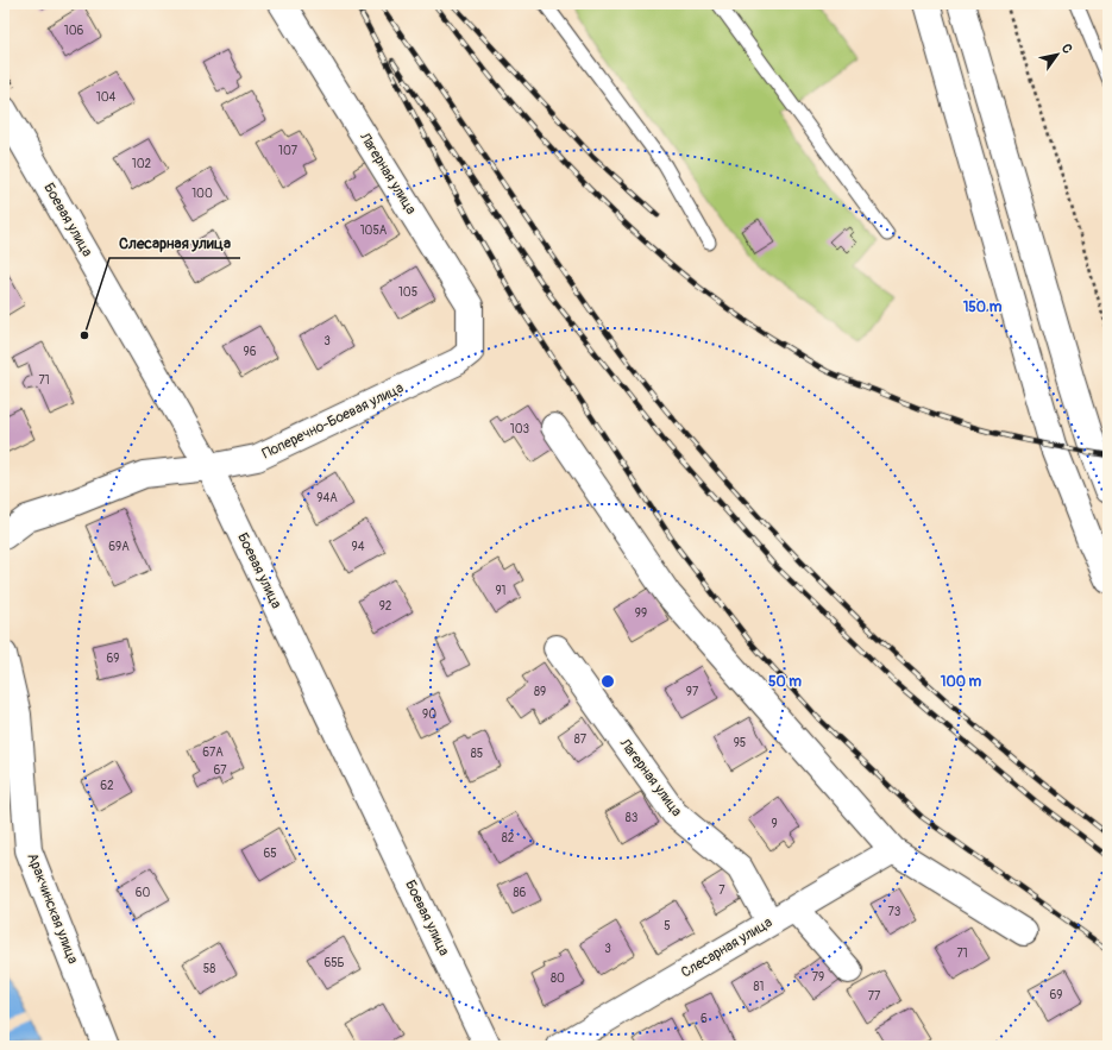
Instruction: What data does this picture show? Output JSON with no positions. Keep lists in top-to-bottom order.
{
  "streets": {
    "street": [
      "Лагерная улица",
      "Боевая улица",
      "Поперечно-Боевая улица",
      "Аракчинская улица",
      "Слесарная улица"
    ]
  },
  "crossings": [
    ["Лагерная улица", "Поперечно-Боевая улица"],
    ["Лагерная улица", "Слесарная улица"],
    ["Боевая улица", "Поперечно-Боевая улица"]
  ],
  "places": ["Слесарная улица"],
  "house_numbers": [
    "106",
    "104",
    "107",
    "102",
    "100",
    "105А",
    "105",
    "3",
    "96",
    "71",
    "103",
    "94А",
    "69А",
    "94",
    "91",
    "92",
    "99",
    "69",
    "89",
    "97",
    "90",
    "87",
    "95",
    "67А",
    "85",
    "67",
    "62",
    "83",
    "9",
    "82",
    "65",
    "7",
    "60",
    "86",
    "73",
    "5",
    "3",
    "71",
    "65Б",
    "58",
    "79",
    "80",
    "81",
    "69",
    "77",
    "6"
  ],
  "north": "top right",
  "rings": ["150 m", "50 m", "100 m"]
}
